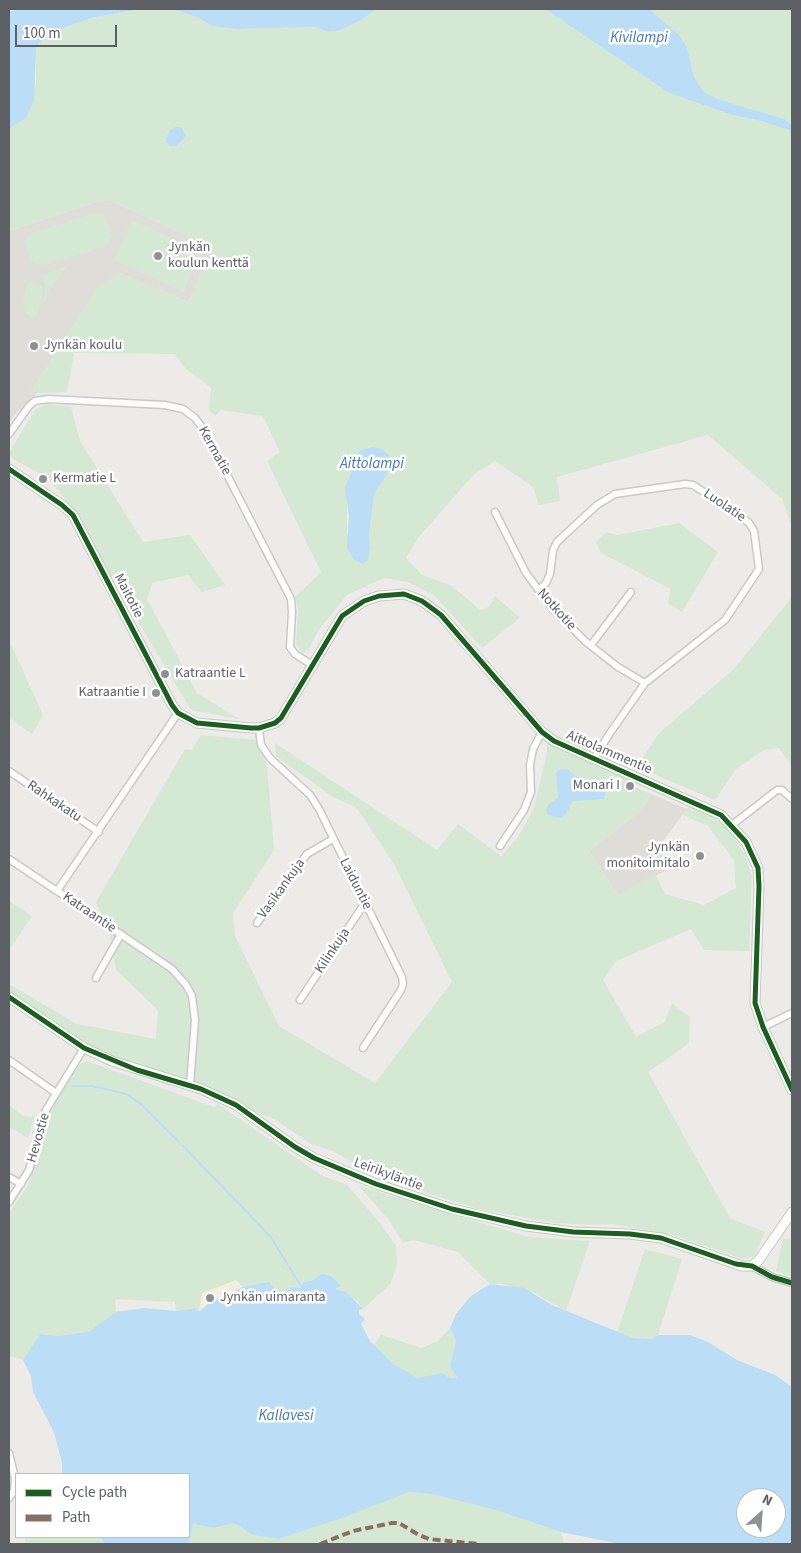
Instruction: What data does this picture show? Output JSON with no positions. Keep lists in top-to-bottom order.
{
  "streets": {
    "street": [
      "Kermatie",
      "Luolatie",
      "Maitotie",
      "Notkotie",
      "Aittolammentie",
      "Rahkakatu",
      "Laiduntie",
      "Vasikankuja",
      "Katraantie",
      "Kilinkuja",
      "Hevostie",
      "Leirikyläntie"
    ]
  },
  "crossings": [
    ["Kermatie", "Aittolammentie"],
    ["Luolatie", "Notkotie"],
    ["Luolatie", "Aittolammentie"],
    ["Maitotie", "Aittolammentie"],
    ["Maitotie", "Katraantie"],
    ["Aittolammentie", "Laiduntie"],
    ["Aittolammentie", "Katraantie"],
    ["Rahkakatu", "Katraantie"],
    ["Laiduntie", "Vasikankuja"],
    ["Laiduntie", "Kilinkuja"],
    ["Katraantie", "Leirikyläntie"],
    ["Hevostie", "Leirikyläntie"]
  ],
  "water": ["Kivilampi", "Aittolampi", "Kallavesi"],
  "places": [
    "Jynkän koulun kenttä",
    "Jynkän koulu",
    "Kermatie L",
    "Katraantie L",
    "Katraantie I",
    "Monari I",
    "Jynkän monitoimitalo",
    "Jynkän uimaranta"
  ],
  "legend": ["Cycle path", "Path"],
  "scale_bar": "100 m",
  "north": "top right"
}
